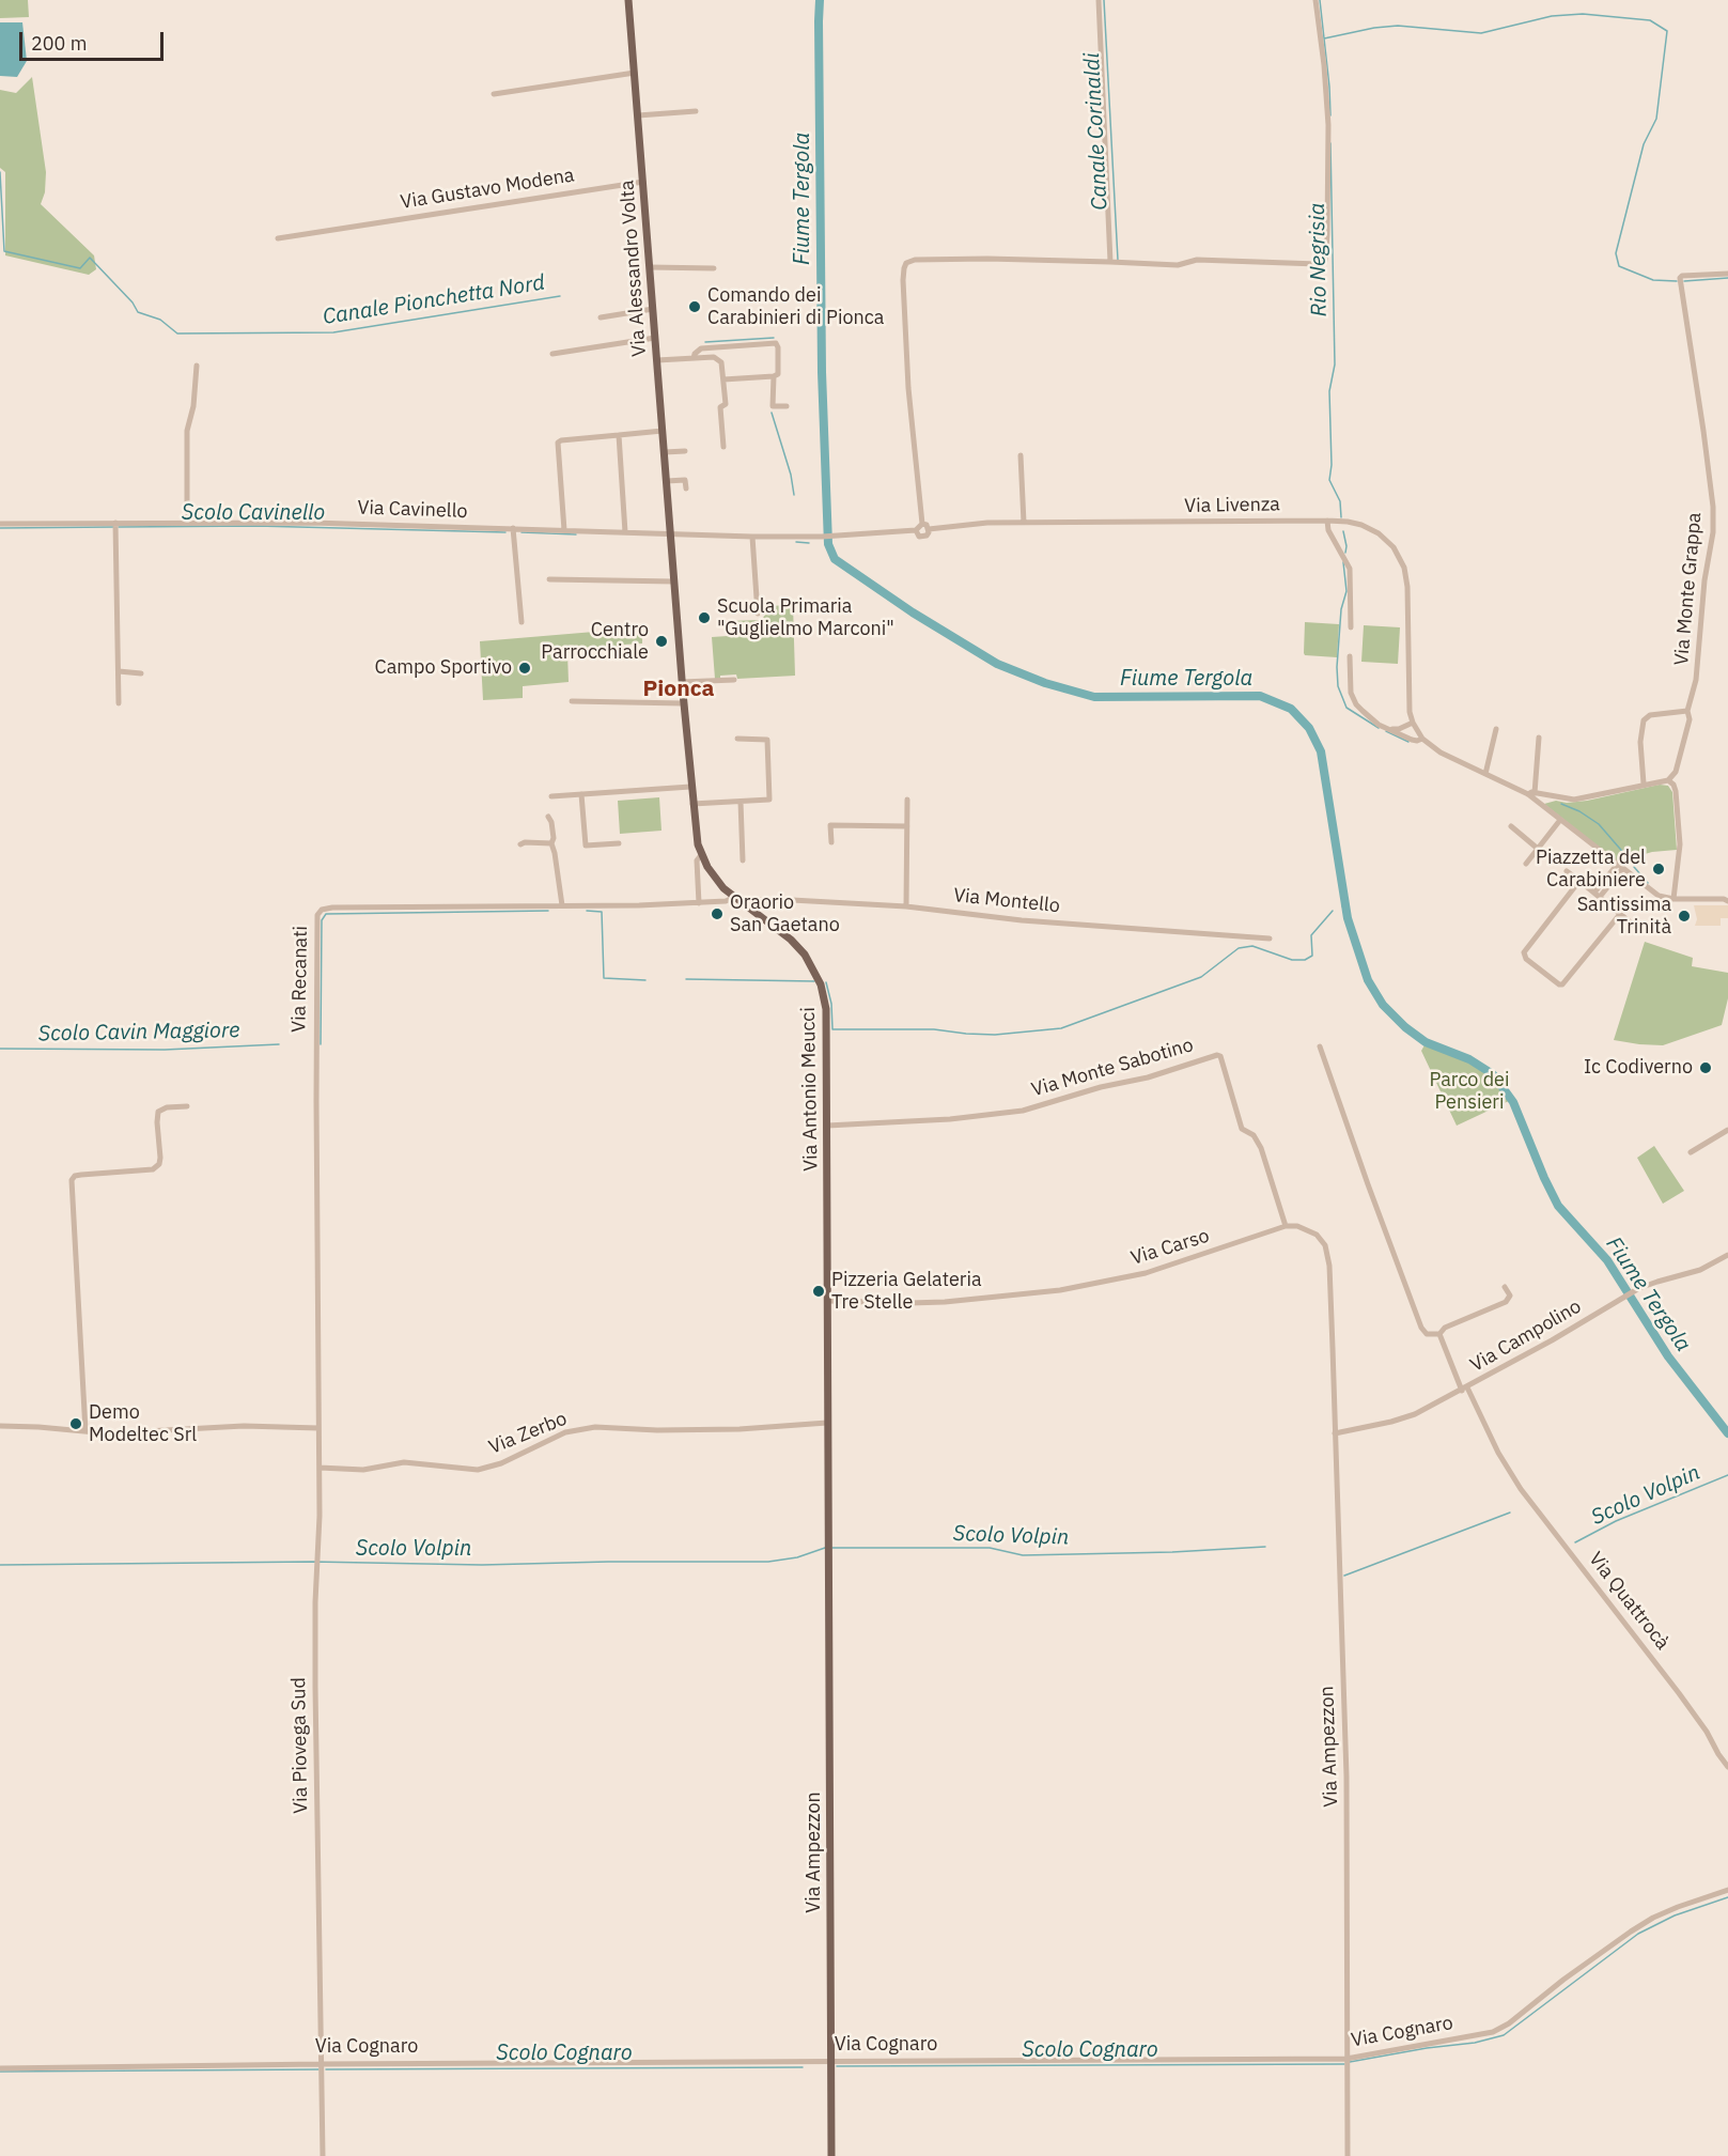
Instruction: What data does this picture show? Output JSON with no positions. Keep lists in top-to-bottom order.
{
  "streets": {
    "main road": ["Via Alessandro Volta", "Via Antonio Meucci", "Via Ampezzon"],
    "street": [
      "Via Gustavo Modena",
      "Via Livenza",
      "Via Cavinello",
      "Via Monte Grappa",
      "Via Montello",
      "Via Recanati",
      "Via Monte Sabotino",
      "Via Carso",
      "Via Campolino",
      "Via Zerbo",
      "Via Quattrocà",
      "Via Piovega Sud",
      "Via Cognaro"
    ]
  },
  "crossings": [
    ["Via Gustavo Modena", "Via Alessandro Volta"],
    ["Via Alessandro Volta", "Via Livenza"],
    ["Via Alessandro Volta", "Via Cavinello"],
    ["Via Alessandro Volta", "Via Antonio Meucci"],
    ["Via Livenza", "Via Cavinello"],
    ["Via Livenza", "Via Antonio Meucci"],
    ["Via Cavinello", "Via Antonio Meucci"],
    ["Via Montello", "Via Antonio Meucci"],
    ["Via Recanati", "Via Antonio Meucci"],
    ["Via Recanati", "Via Piovega Sud"],
    ["Via Monte Sabotino", "Via Antonio Meucci"],
    ["Via Monte Sabotino", "Via Carso"],
    ["Via Antonio Meucci", "Via Carso"],
    ["Via Antonio Meucci", "Via Zerbo"],
    ["Via Antonio Meucci", "Via Ampezzon"],
    ["Via Campolino", "Via Quattrocà"],
    ["Via Campolino", "Via Ampezzon"],
    ["Via Zerbo", "Via Piovega Sud"],
    ["Via Piovega Sud", "Via Cognaro"],
    ["Via Ampezzon", "Via Cognaro"]
  ],
  "districts": ["Pionca"],
  "water": [
    "Canale Corinaldi",
    "Fiume Tergola",
    "Rio Negrisia",
    "Canale Pionchetta Nord",
    "Scolo Cavinello",
    "Scolo Cavin Maggiore",
    "Scolo Volpin",
    "Scolo Cognaro"
  ],
  "parks": ["Parco dei Pensieri"],
  "places": [
    "Comando dei Carabinieri di Pionca",
    "Scuola Primaria \"Guglielmo Marconi\"",
    "Centro Parrocchiale",
    "Campo Sportivo",
    "Piazzetta del Carabiniere",
    "Oraorio San Gaetano",
    "Santissima Trinità",
    "Ic Codiverno",
    "Pizzeria Gelateria Tre Stelle",
    "Demo Modeltec Srl"
  ],
  "scale_bar": "200 m"
}
